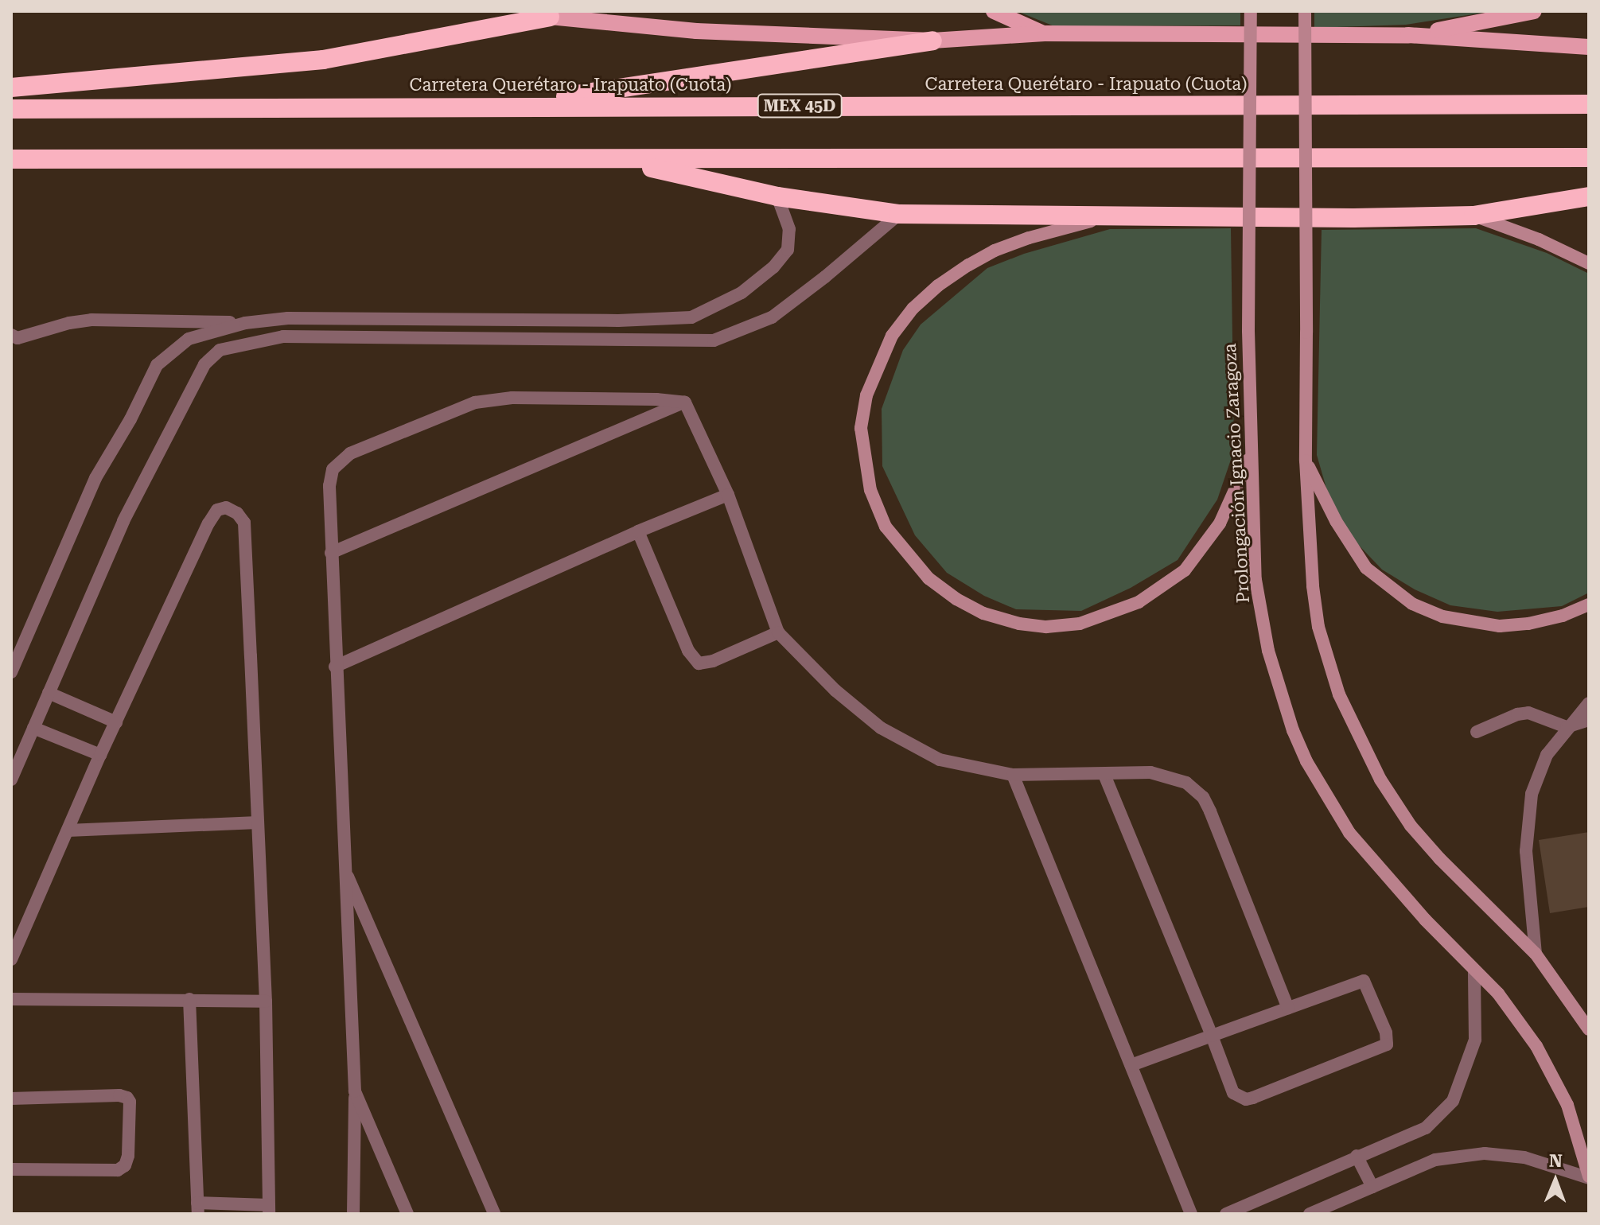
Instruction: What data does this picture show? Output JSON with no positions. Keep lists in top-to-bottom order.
{
  "streets": {
    "highway": ["Carretera Querétaro - Irapuato (Cuota)", "MEX 45D"],
    "main road": ["Prolongación Ignacio Zaragoza"]
  },
  "north": "top"
}
